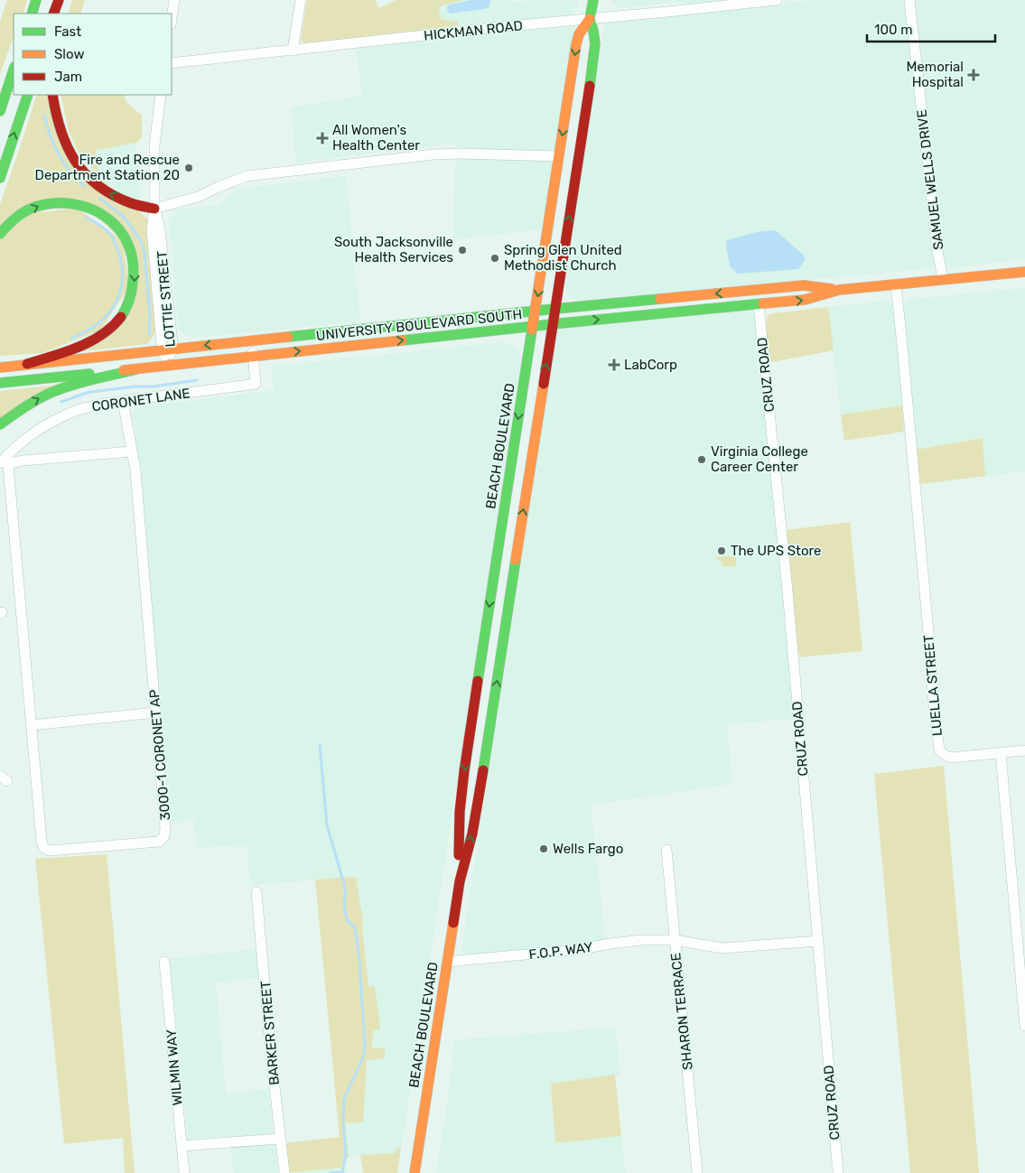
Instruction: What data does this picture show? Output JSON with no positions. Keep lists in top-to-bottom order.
{
  "streets": {
    "main road": ["UNIVERSITY BOULEVARD SOUTH", "BEACH BOULEVARD"],
    "street": [
      "HICKMAN ROAD",
      "SAMUEL WELLS DRIVE",
      "LOTTIE STREET",
      "CRUZ ROAD",
      "CORONET LANE",
      "LUELLA STREET",
      "3000-1 CORONET AP",
      "F.O.P. WAY",
      "SHARON TERRACE",
      "BARKER STREET",
      "WILMIN WAY"
    ]
  },
  "crossings": [
    ["HICKMAN ROAD", "BEACH BOULEVARD"],
    ["SAMUEL WELLS DRIVE", "UNIVERSITY BOULEVARD SOUTH"],
    ["LOTTIE STREET", "UNIVERSITY BOULEVARD SOUTH"],
    ["UNIVERSITY BOULEVARD SOUTH", "CRUZ ROAD"],
    ["UNIVERSITY BOULEVARD SOUTH", "CORONET LANE"],
    ["UNIVERSITY BOULEVARD SOUTH", "BEACH BOULEVARD"],
    ["UNIVERSITY BOULEVARD SOUTH", "LUELLA STREET"],
    ["CRUZ ROAD", "F.O.P. WAY"],
    ["CORONET LANE", "3000-1 CORONET AP"],
    ["BEACH BOULEVARD", "F.O.P. WAY"],
    ["F.O.P. WAY", "SHARON TERRACE"]
  ],
  "places": {
    "health": ["Memorial Hospital", "All Women's Health Center", "LabCorp"],
    "other": [
      "Fire and Rescue Department Station 20",
      "South Jacksonville Health Services",
      "Spring Glen United Methodist Church",
      "Virginia College Career Center",
      "The UPS Store",
      "Wells Fargo"
    ]
  },
  "legend": ["Fast", "Slow", "Jam"],
  "scale_bar": "100 m"
}
